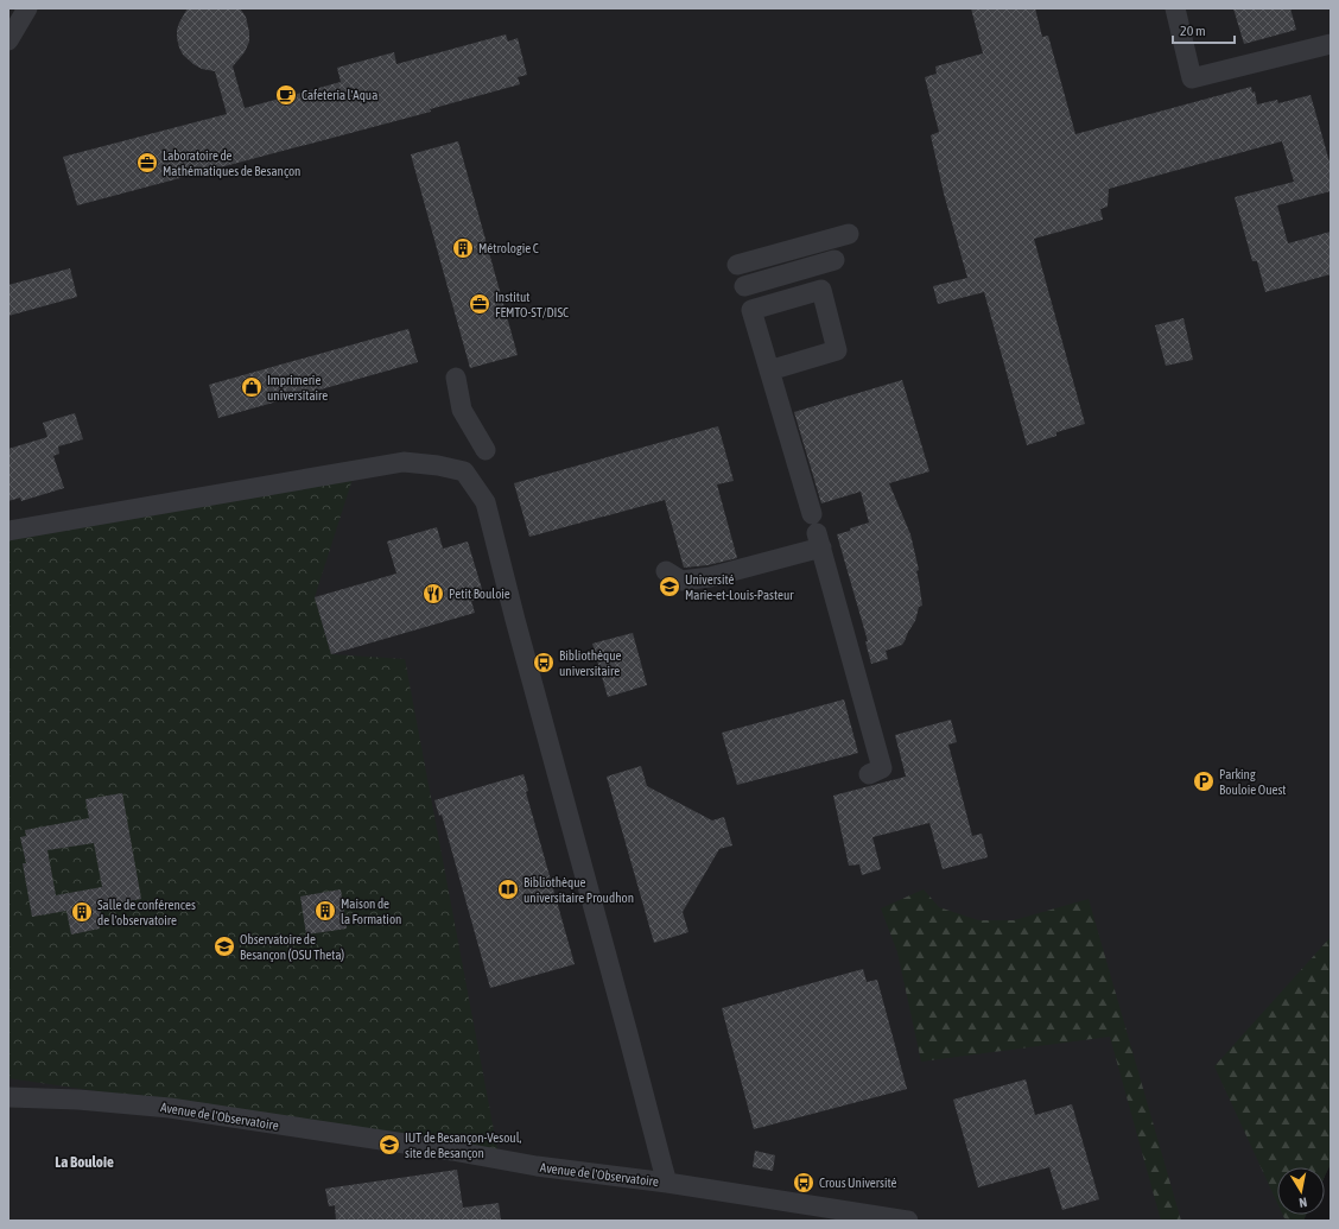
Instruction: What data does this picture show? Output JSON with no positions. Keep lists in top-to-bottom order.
{
  "streets": {
    "street": ["Avenue de l'Observatoire"]
  },
  "districts": ["La Bouloie"],
  "places": {
    "cafe": ["Cafeteria l'Aqua"],
    "office": ["Laboratoire de Mathématiques de Besançon", "Institut FEMTO-ST/DISC"],
    "building": ["Métrologie C", "Maison de la Formation", "Salle de conférences de l'observatoire"],
    "shop": ["Imprimerie universitaire"],
    "school or university": ["Université Marie-et-Louis-Pasteur", "Observatoire de Besançon (OSU Theta)", "IUT de Besançon-Vesoul, site de Besançon"],
    "restaurant": ["Petit Bouloie"],
    "bus stop": ["Bibliothèque universitaire", "Crous Université"],
    "parking": ["Parking Bouloie Ouest"],
    "library": ["Bibliothèque universitaire Proudhon"]
  },
  "scale_bar": "20 m",
  "north": "bottom"
}
